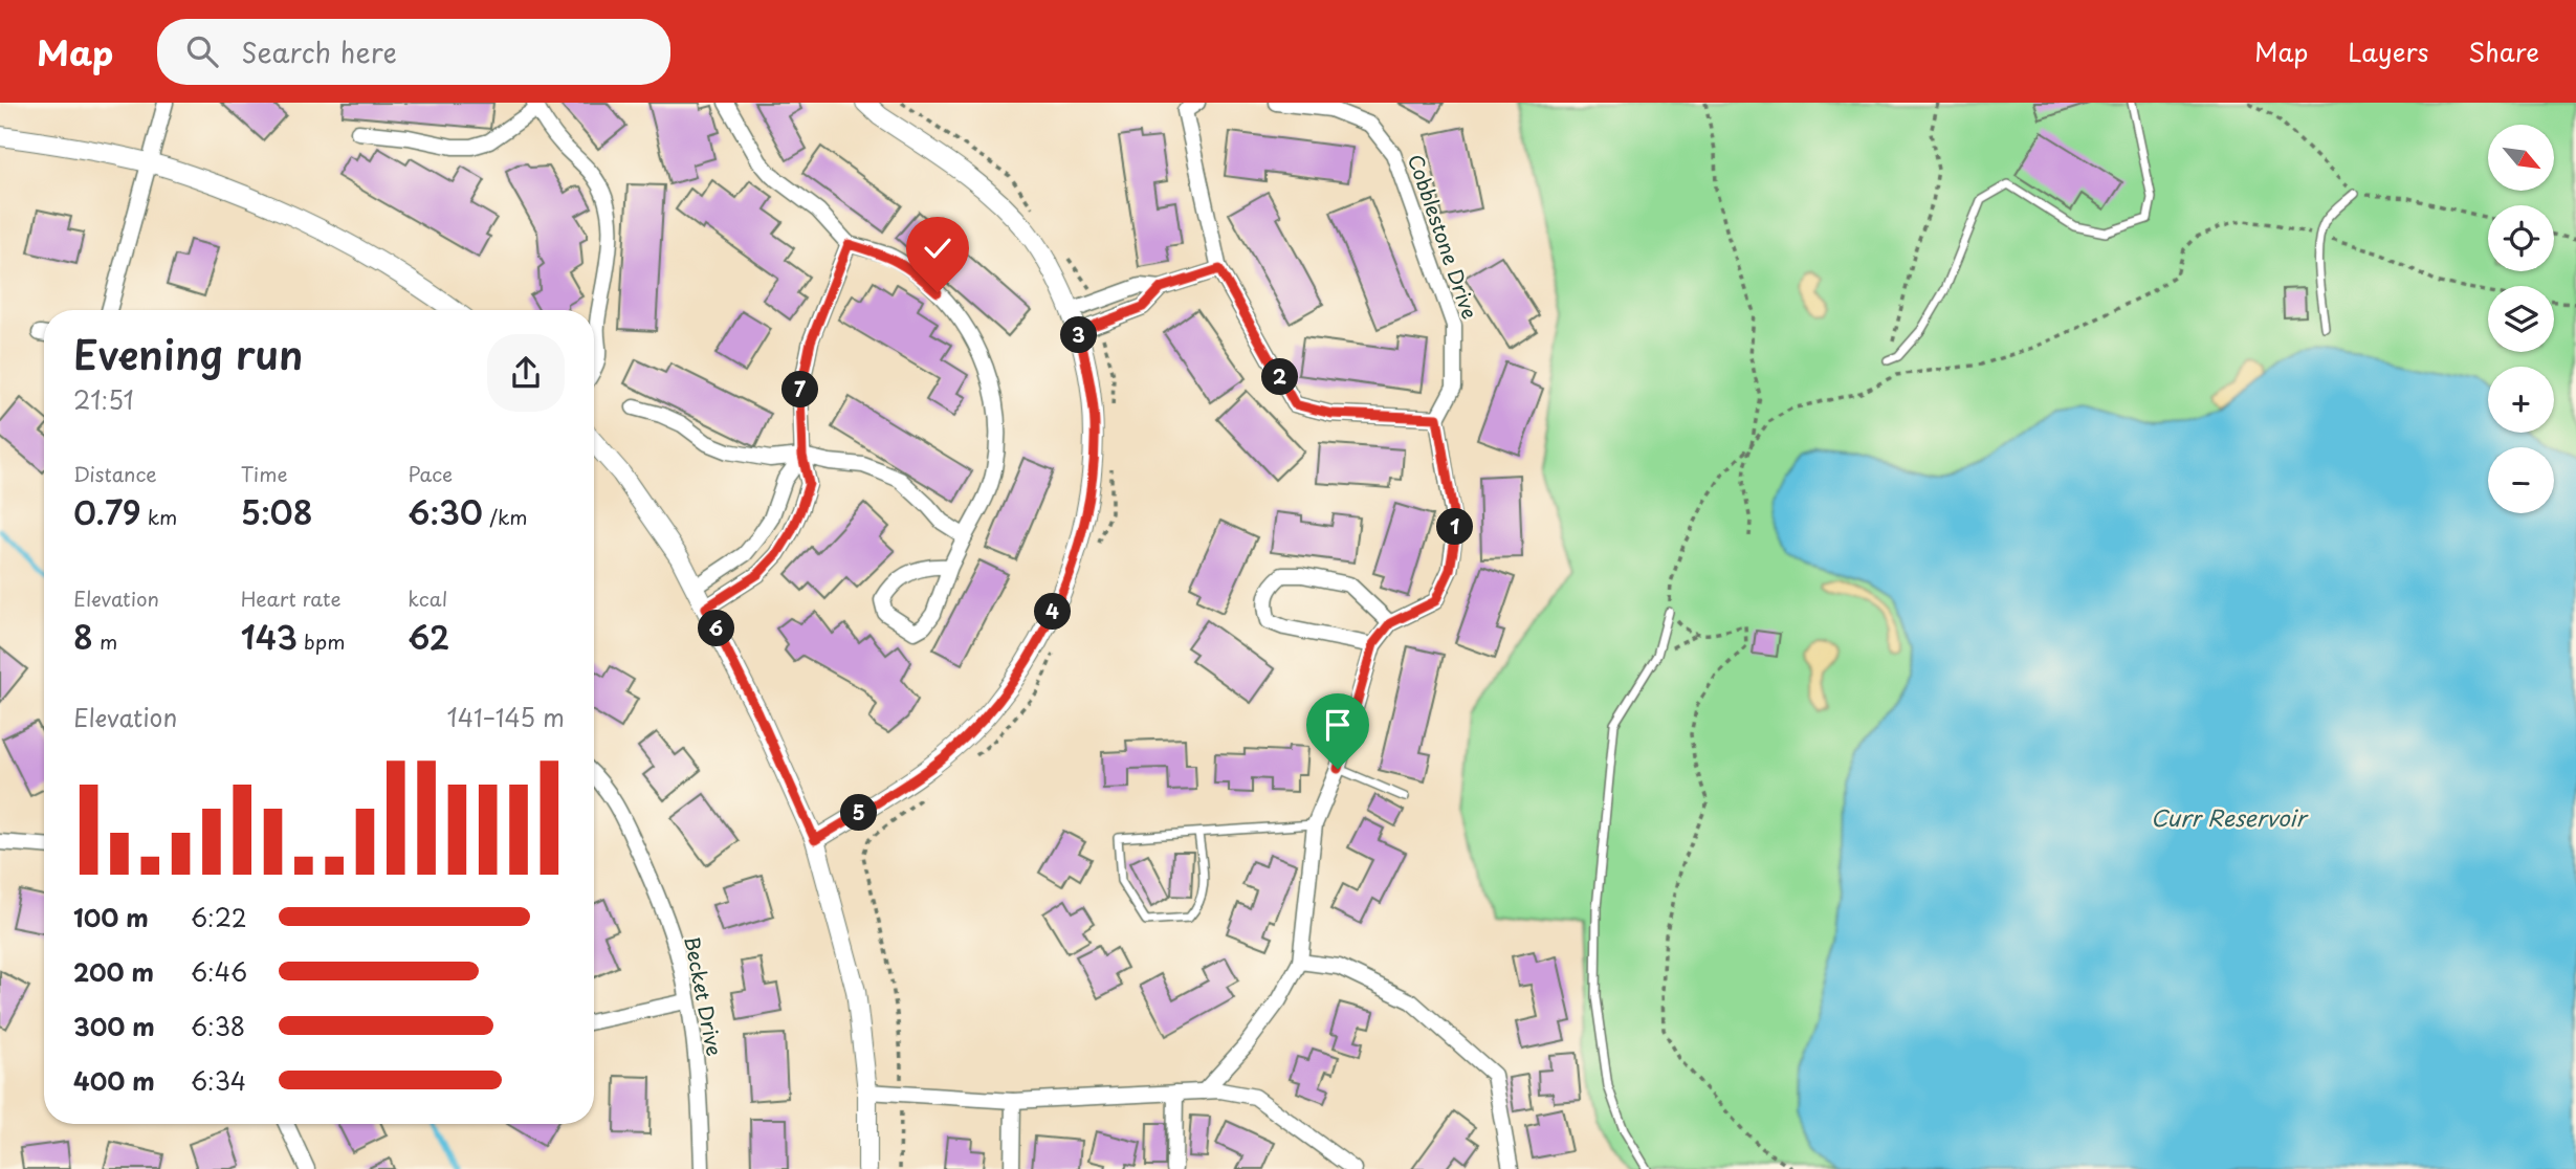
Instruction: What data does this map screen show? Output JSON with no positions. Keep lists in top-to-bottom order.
{
  "streets": {
    "street": ["Cobblestone Drive", "Becket Drive"]
  },
  "water": ["Curr Reservoir"],
  "north": "bottom right",
  "page": {
    "header": "Map",
    "search": "Search here",
    "nav": ["Map", "Layers", "Share"],
    "map_buttons": ["+", "−"],
    "heading": ["Evening run", "21:51"],
    "pins": [
      "3",
      "2",
      "7",
      "1",
      "4",
      "6",
      "5"
    ],
    "stats": [
      ["Distance", "0.79 km"],
      ["Time", "5:08"],
      ["Pace", "6:30 /km"],
      ["Elevation", "8 m"],
      ["Heart rate", "143 bpm"],
      ["kcal", "62"]
    ],
    "chart": ["Elevation", "141–145 m"],
    "list": [
      {
        "name": "100 m",
        "note": "6:22"
      },
      {
        "name": "200 m",
        "note": "6:46"
      },
      {
        "name": "300 m",
        "note": "6:38"
      },
      {
        "name": "400 m",
        "note": "6:34"
      }
    ]
  }
}
